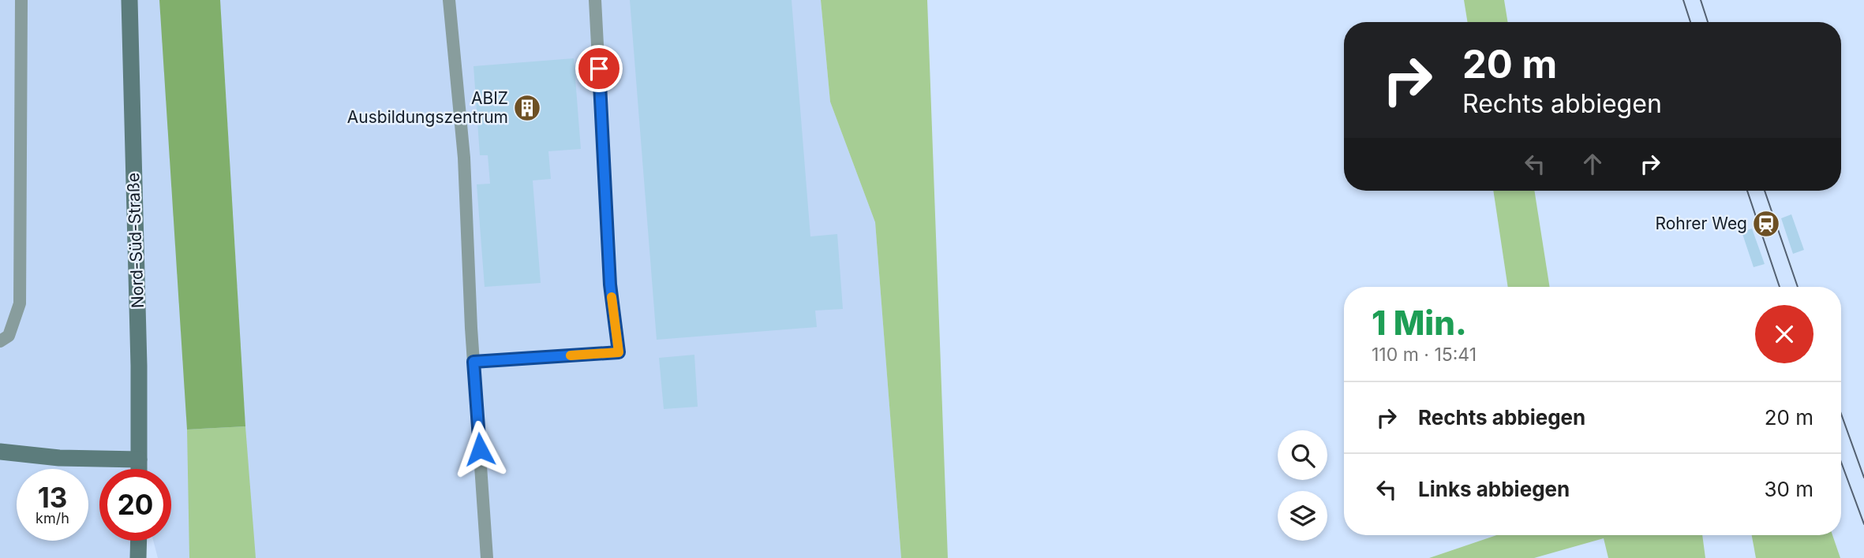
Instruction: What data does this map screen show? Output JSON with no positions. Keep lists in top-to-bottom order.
{
  "streets": {
    "main road": ["Nord-Süd-Straße"]
  },
  "places": {
    "building": ["ABIZ Ausbildungszentrum"],
    "station": ["Rohrer Weg"]
  },
  "page": {
    "turn": ["20 m", "Rechts abbiegen"],
    "heading": ["1 Min.", "110 m · 15:41"],
    "list": [
      {
        "name": "Rechts abbiegen",
        "value": "20 m"
      },
      {
        "name": "Links abbiegen",
        "value": "30 m"
      }
    ],
    "speed": "13 km/h",
    "limit": "20"
  }
}
